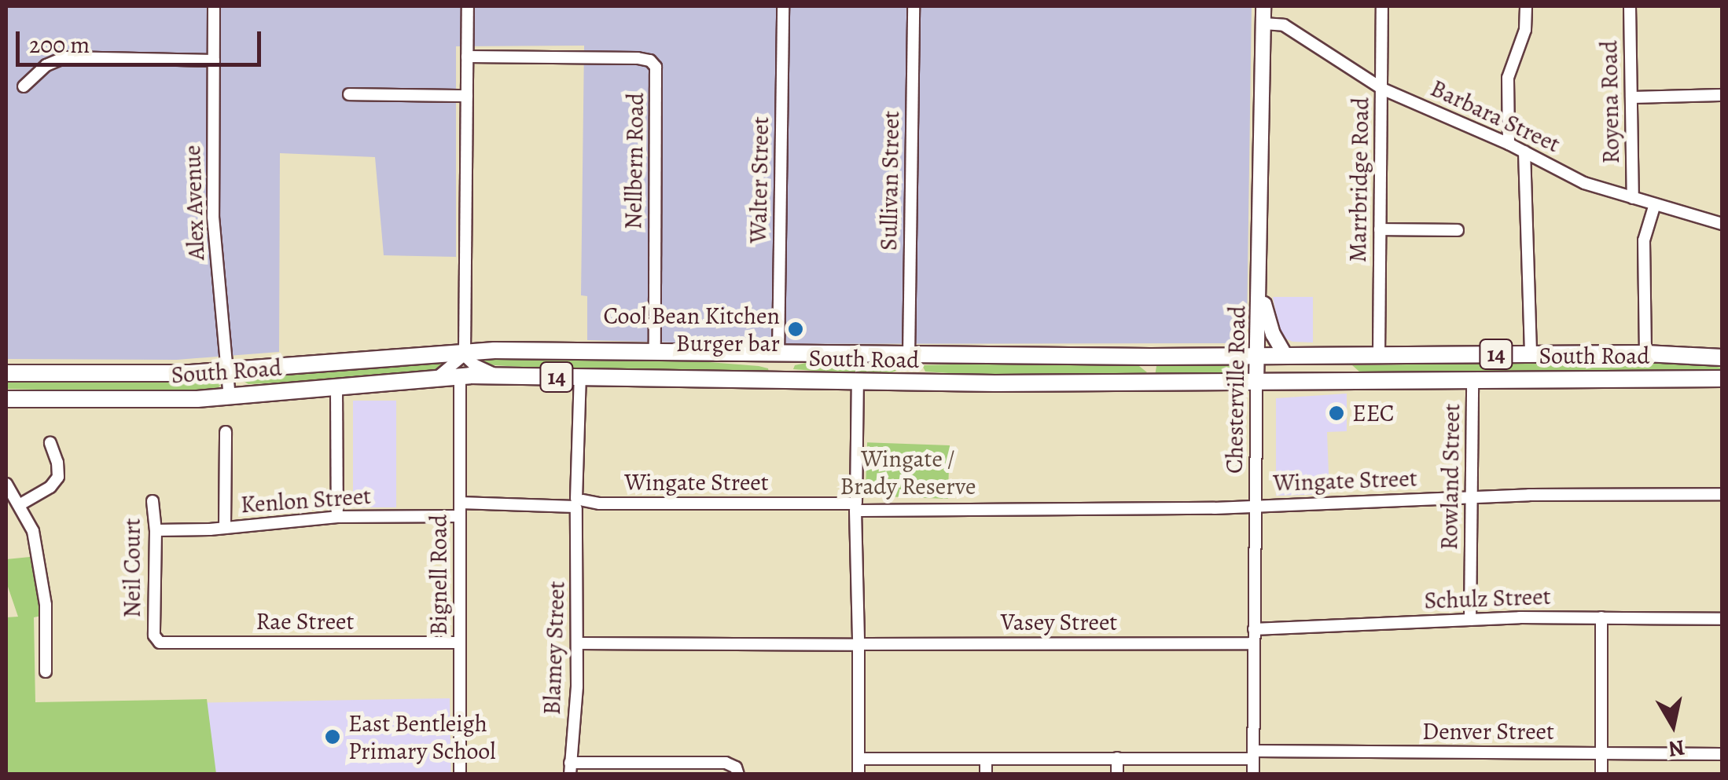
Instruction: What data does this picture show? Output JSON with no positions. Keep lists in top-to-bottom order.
{
  "streets": {
    "highway": ["14", "South Road"],
    "main road": ["Chesterville Road"],
    "street": [
      "Royena Road",
      "Barbara Street",
      "Nellbern Road",
      "Walter Street",
      "Marrbridge Road",
      "Sullivan Street",
      "Alex Avenue",
      "Rowland Street",
      "Wingate Street",
      "Kenlon Street",
      "Neil Court",
      "Bignell Road",
      "Schulz Street",
      "Rae Street",
      "Vasey Street",
      "Blamey Street",
      "Denver Street"
    ]
  },
  "crossings": [
    ["Royena Road", "Barbara Street"],
    ["Barbara Street", "Marrbridge Road"],
    ["Barbara Street", "Chesterville Road"],
    ["Nellbern Road", "South Road"],
    ["Walter Street", "South Road"],
    ["Marrbridge Road", "South Road"],
    ["Sullivan Street", "South Road"],
    ["Alex Avenue", "South Road"],
    ["South Road", "Chesterville Road"],
    ["South Road", "Rowland Street"],
    ["South Road", "Bignell Road"],
    ["South Road", "Blamey Street"],
    ["Chesterville Road", "Wingate Street"],
    ["Chesterville Road", "Schulz Street"],
    ["Chesterville Road", "Vasey Street"],
    ["Chesterville Road", "Denver Street"],
    ["Rowland Street", "Wingate Street"],
    ["Rowland Street", "Schulz Street"],
    ["Wingate Street", "Bignell Road"],
    ["Wingate Street", "Blamey Street"],
    ["Kenlon Street", "Neil Court"],
    ["Kenlon Street", "Bignell Road"],
    ["Neil Court", "Rae Street"],
    ["Bignell Road", "Rae Street"],
    ["Vasey Street", "Blamey Street"]
  ],
  "parks": ["Wingate / Brady Reserve"],
  "places": ["Cool Bean Kitchen Burger bar", "EEC", "East Bentleigh Primary School"],
  "scale_bar": "200 m",
  "north": "bottom"
}
